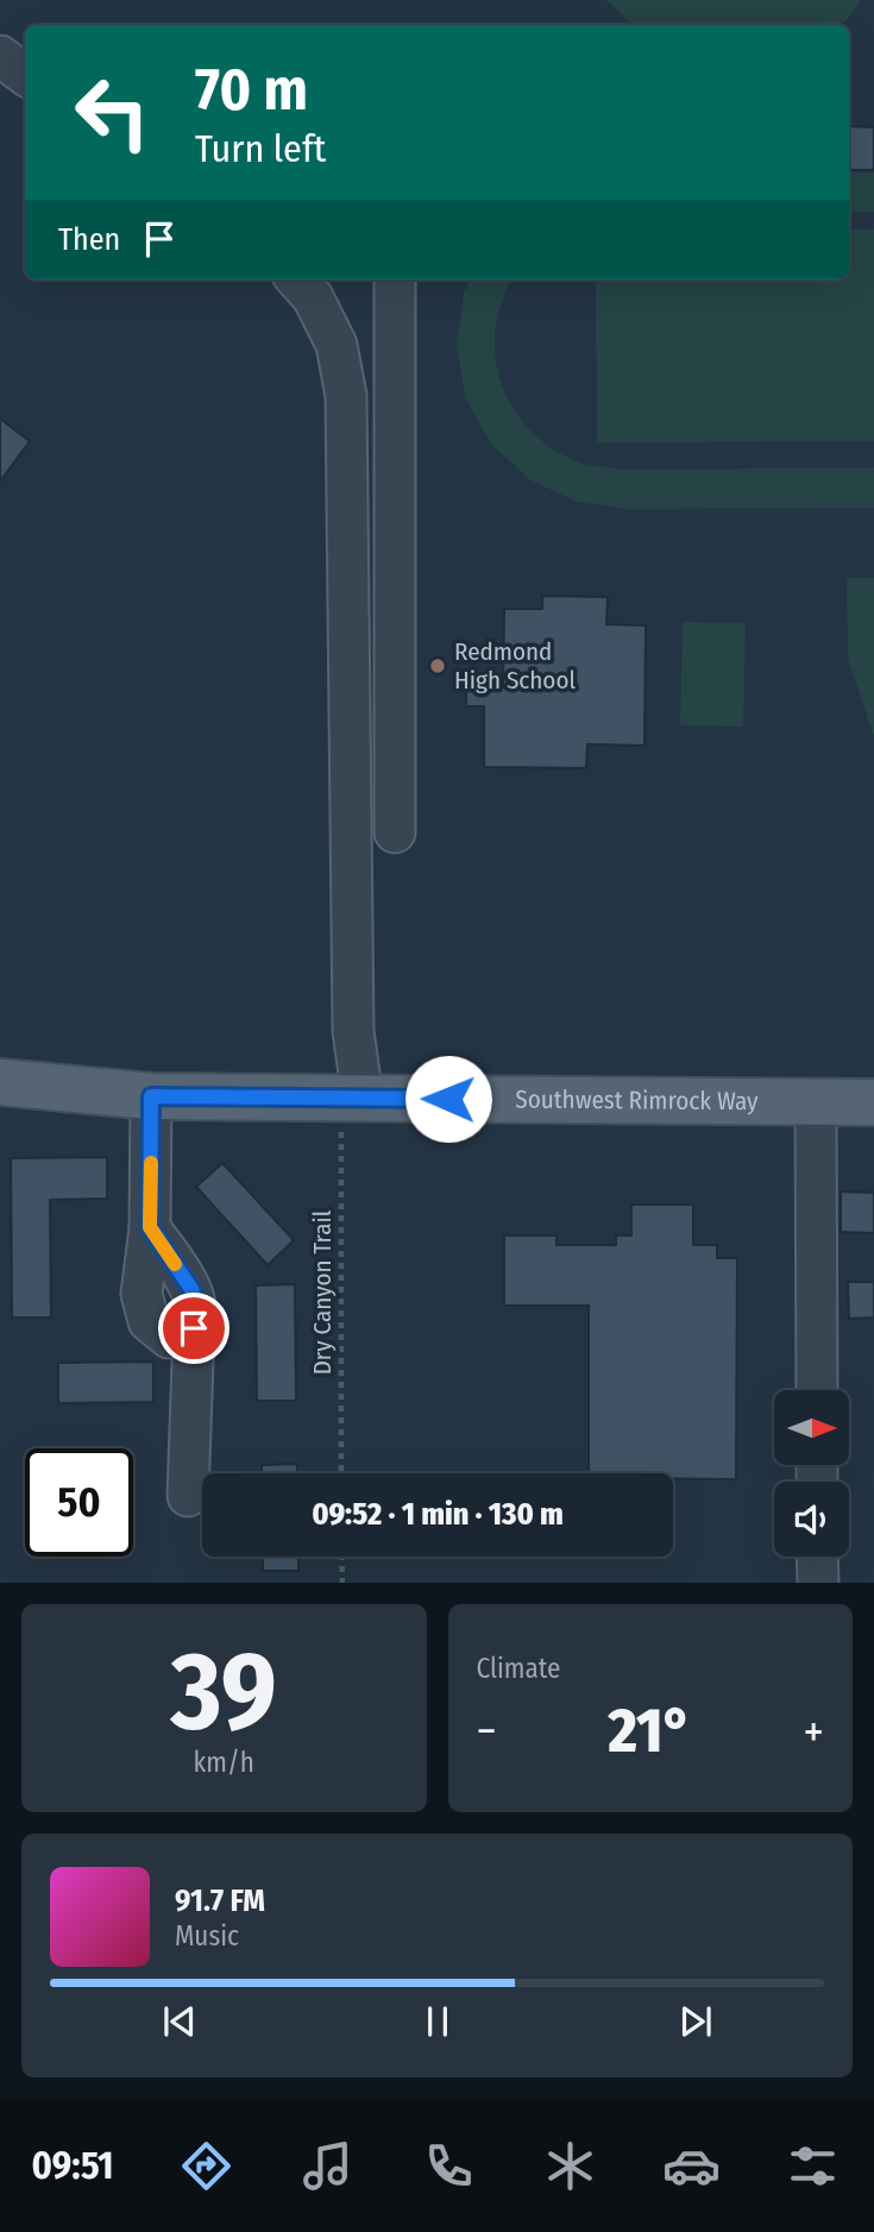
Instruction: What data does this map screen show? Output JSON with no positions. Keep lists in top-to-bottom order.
{
  "streets": {
    "main road": ["Southwest Rimrock Way"],
    "path": ["Dry Canyon Trail"]
  },
  "crossings": [
    ["Southwest Rimrock Way", "Dry Canyon Trail"]
  ],
  "places": ["Redmond High School"],
  "north": "right",
  "page": {
    "turn": ["70 m", "Turn left"],
    "then": "Then",
    "limit": "50",
    "trip": "09:52 · 1 min · 130 m",
    "tile": [
      ["39", "km/h"],
      "Climate"
    ],
    "heat": ["−", "21°", "+"],
    "song": ["91.7 FM", "Music"],
    "tabs": "09:51"
  }
}
